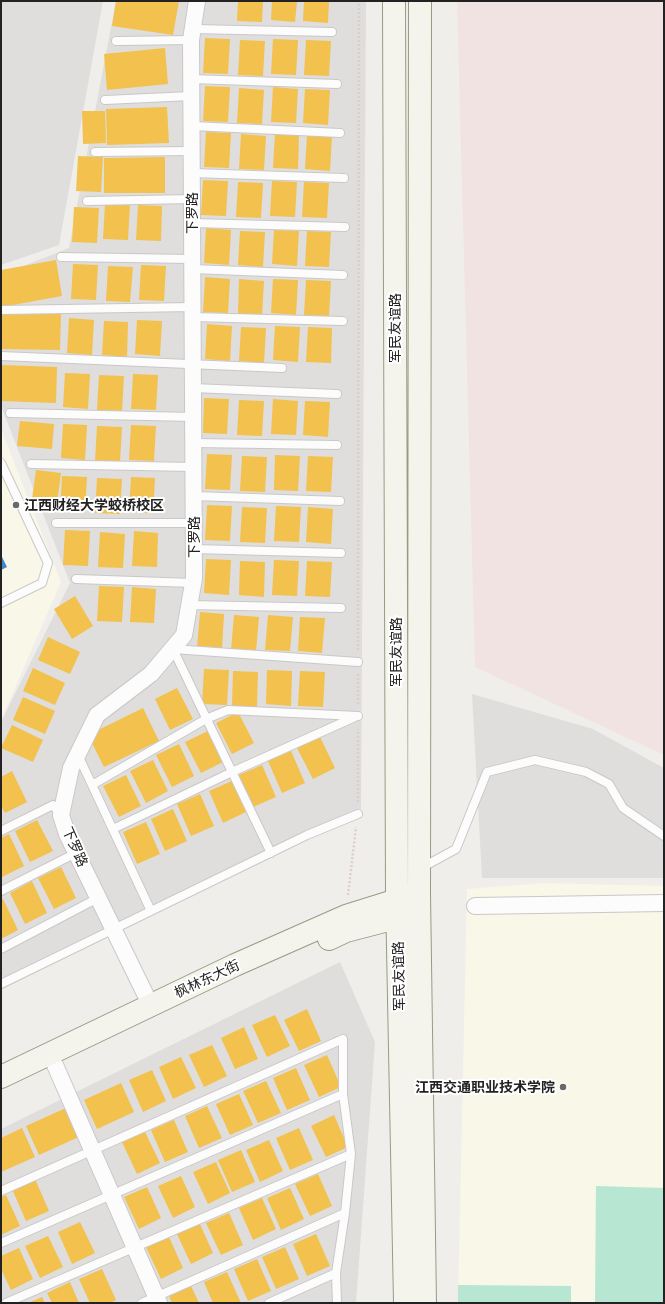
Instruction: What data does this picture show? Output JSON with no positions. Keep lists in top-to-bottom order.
{
  "streets": {
    "street": ["下罗路", "军民友谊路", "枫林东大街"]
  },
  "crossings": [
    ["下罗路", "枫林东大街"],
    ["军民友谊路", "枫林东大街"]
  ],
  "places": ["江西财经大学蛟桥校区", "江西交通职业技术学院"]
}
